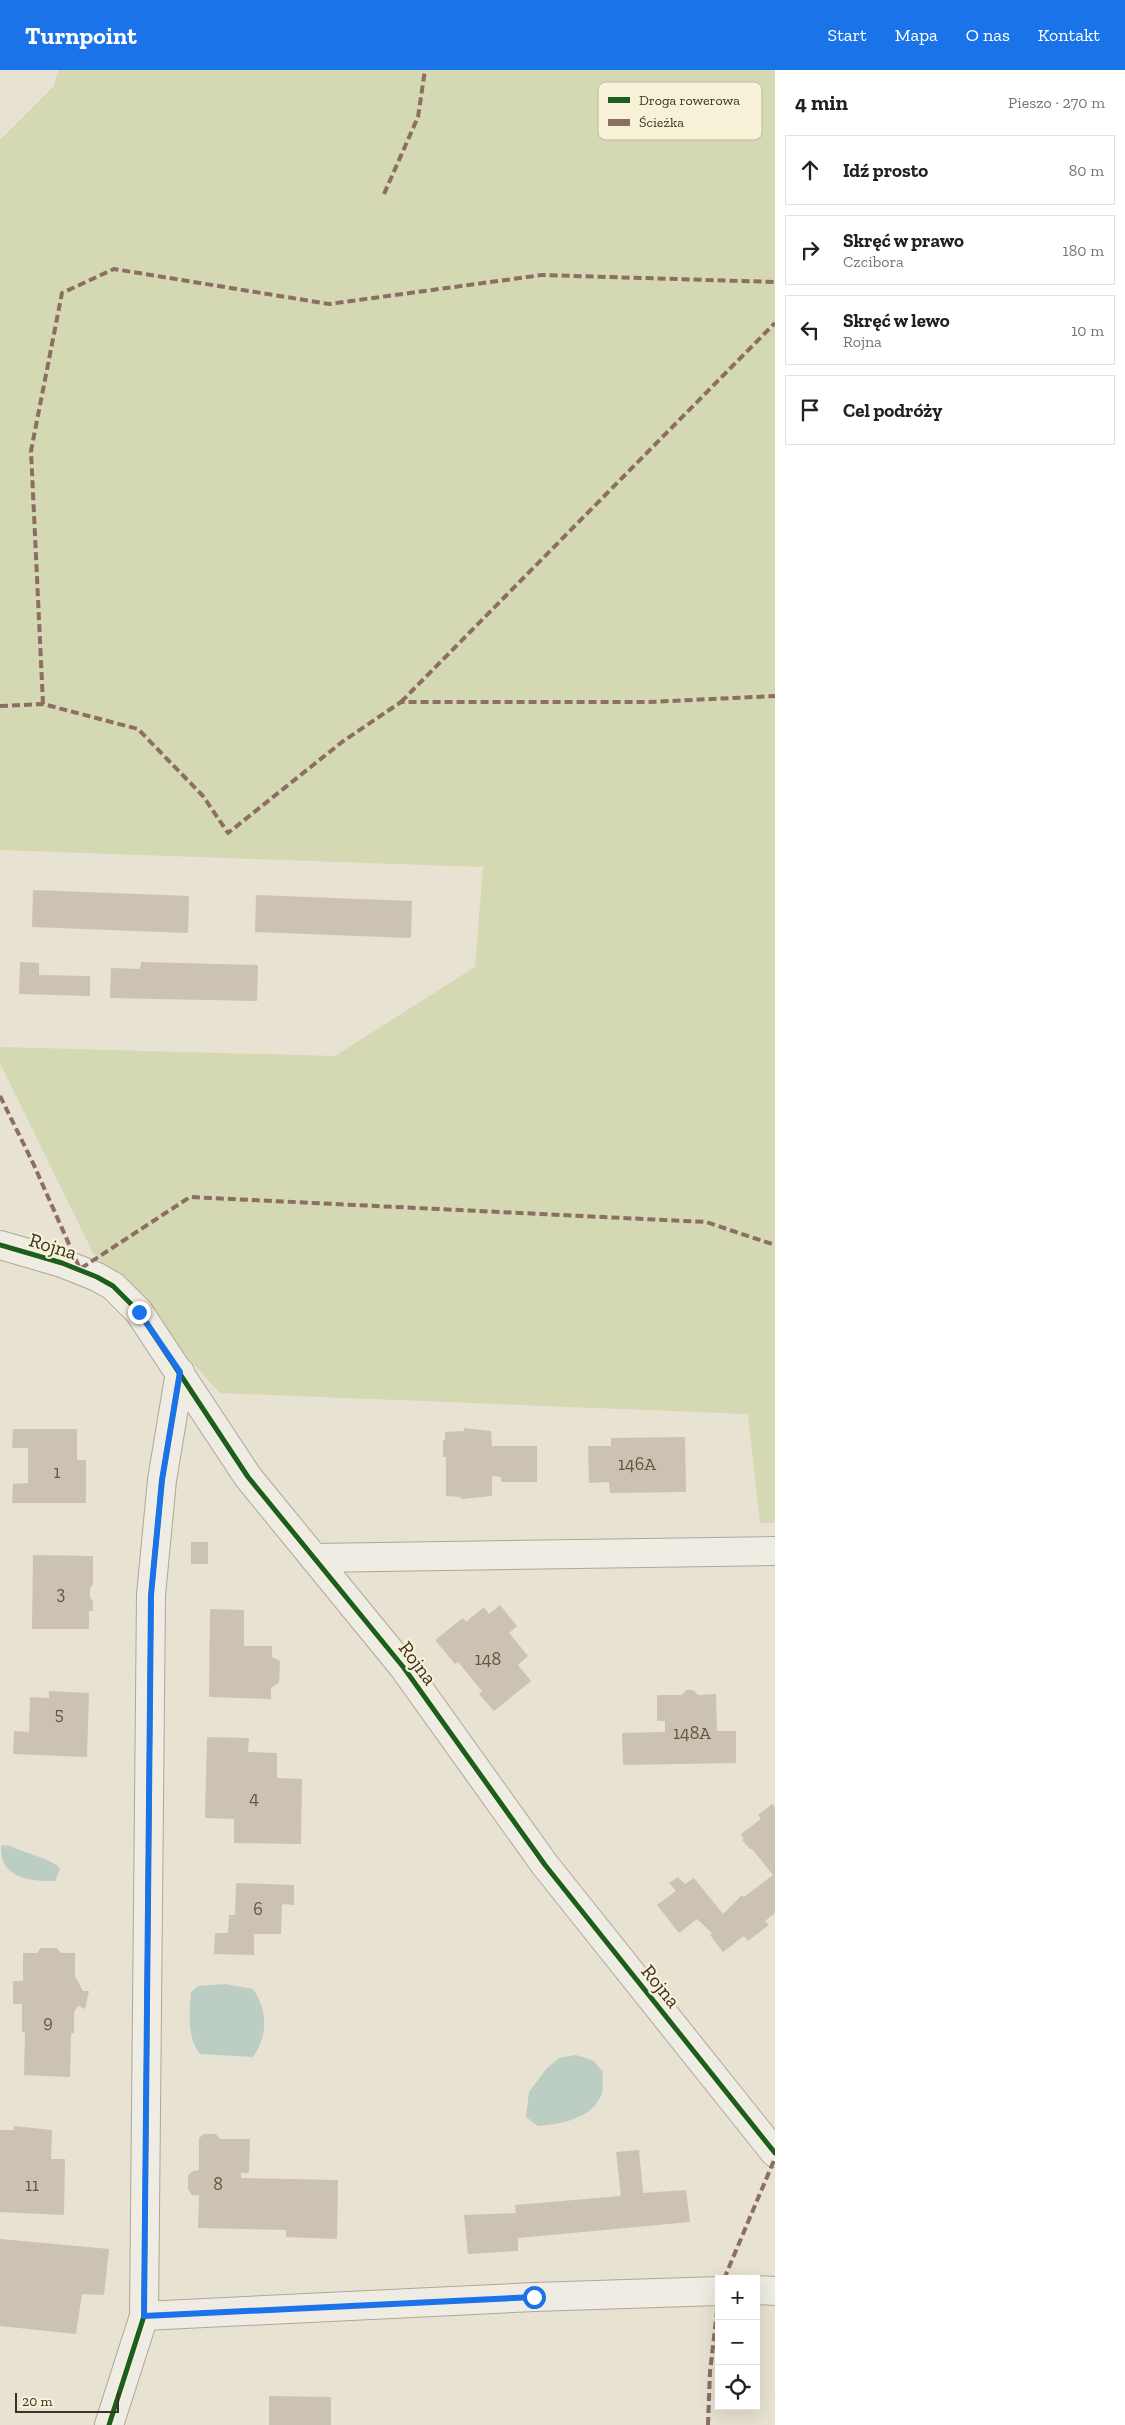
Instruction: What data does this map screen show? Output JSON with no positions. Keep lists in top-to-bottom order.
{
  "streets": {
    "street": ["Rojna"]
  },
  "house_numbers": [
    "146A",
    "1",
    "3",
    "148",
    "5",
    "148A",
    "4",
    "6",
    "9",
    "8",
    "11"
  ],
  "legend": ["Droga rowerowa", "Ścieżka"],
  "scale_bar": "20 m",
  "page": {
    "header": "Turnpoint",
    "nav": [
      "Start",
      "Mapa",
      "O nas",
      "Kontakt"
    ],
    "heading": ["4 min", "Pieszo · 270 m"],
    "list": [
      ["Idź prosto", "80 m"],
      ["Skręć w prawo", "Czcibora", "180 m"],
      ["Skręć w lewo", "Rojna", "10 m"],
      "Cel podróży"
    ],
    "map_buttons": ["+", "−"],
    "scale": "20 m"
  }
}
